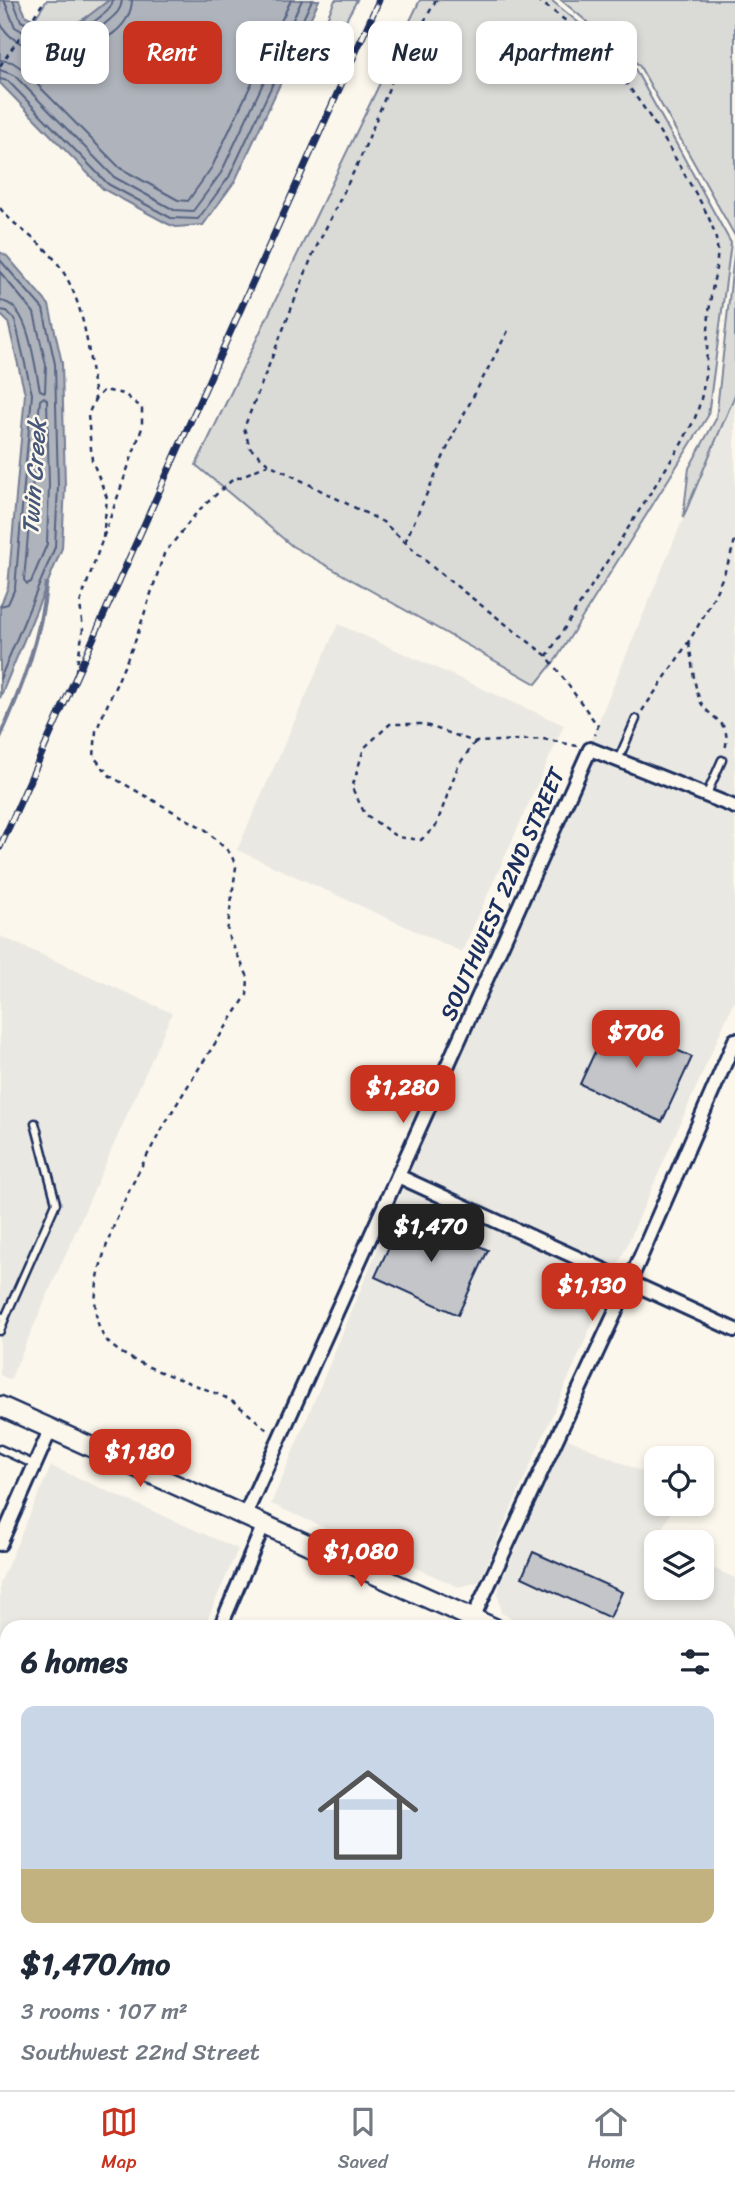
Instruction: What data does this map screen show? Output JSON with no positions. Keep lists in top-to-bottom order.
{
  "streets": {
    "street": ["SOUTHWEST 22ND STREET"]
  },
  "water": ["Twin Creek"],
  "page": {
    "chip": [
      "Buy",
      "Rent",
      "Filters",
      "New",
      "Apartment"
    ],
    "price": [
      "$706",
      "$1,280",
      "$1,470",
      "$1,130",
      "$1,180",
      "$1,080"
    ],
    "heading": "6 homes",
    "list": [
      {
        "name": "$1,470/mo",
        "note": "3 rooms · 107 m² · Southwest 22nd Street"
      }
    ],
    "tabs": ["Map", "Saved", "Home"]
  }
}
